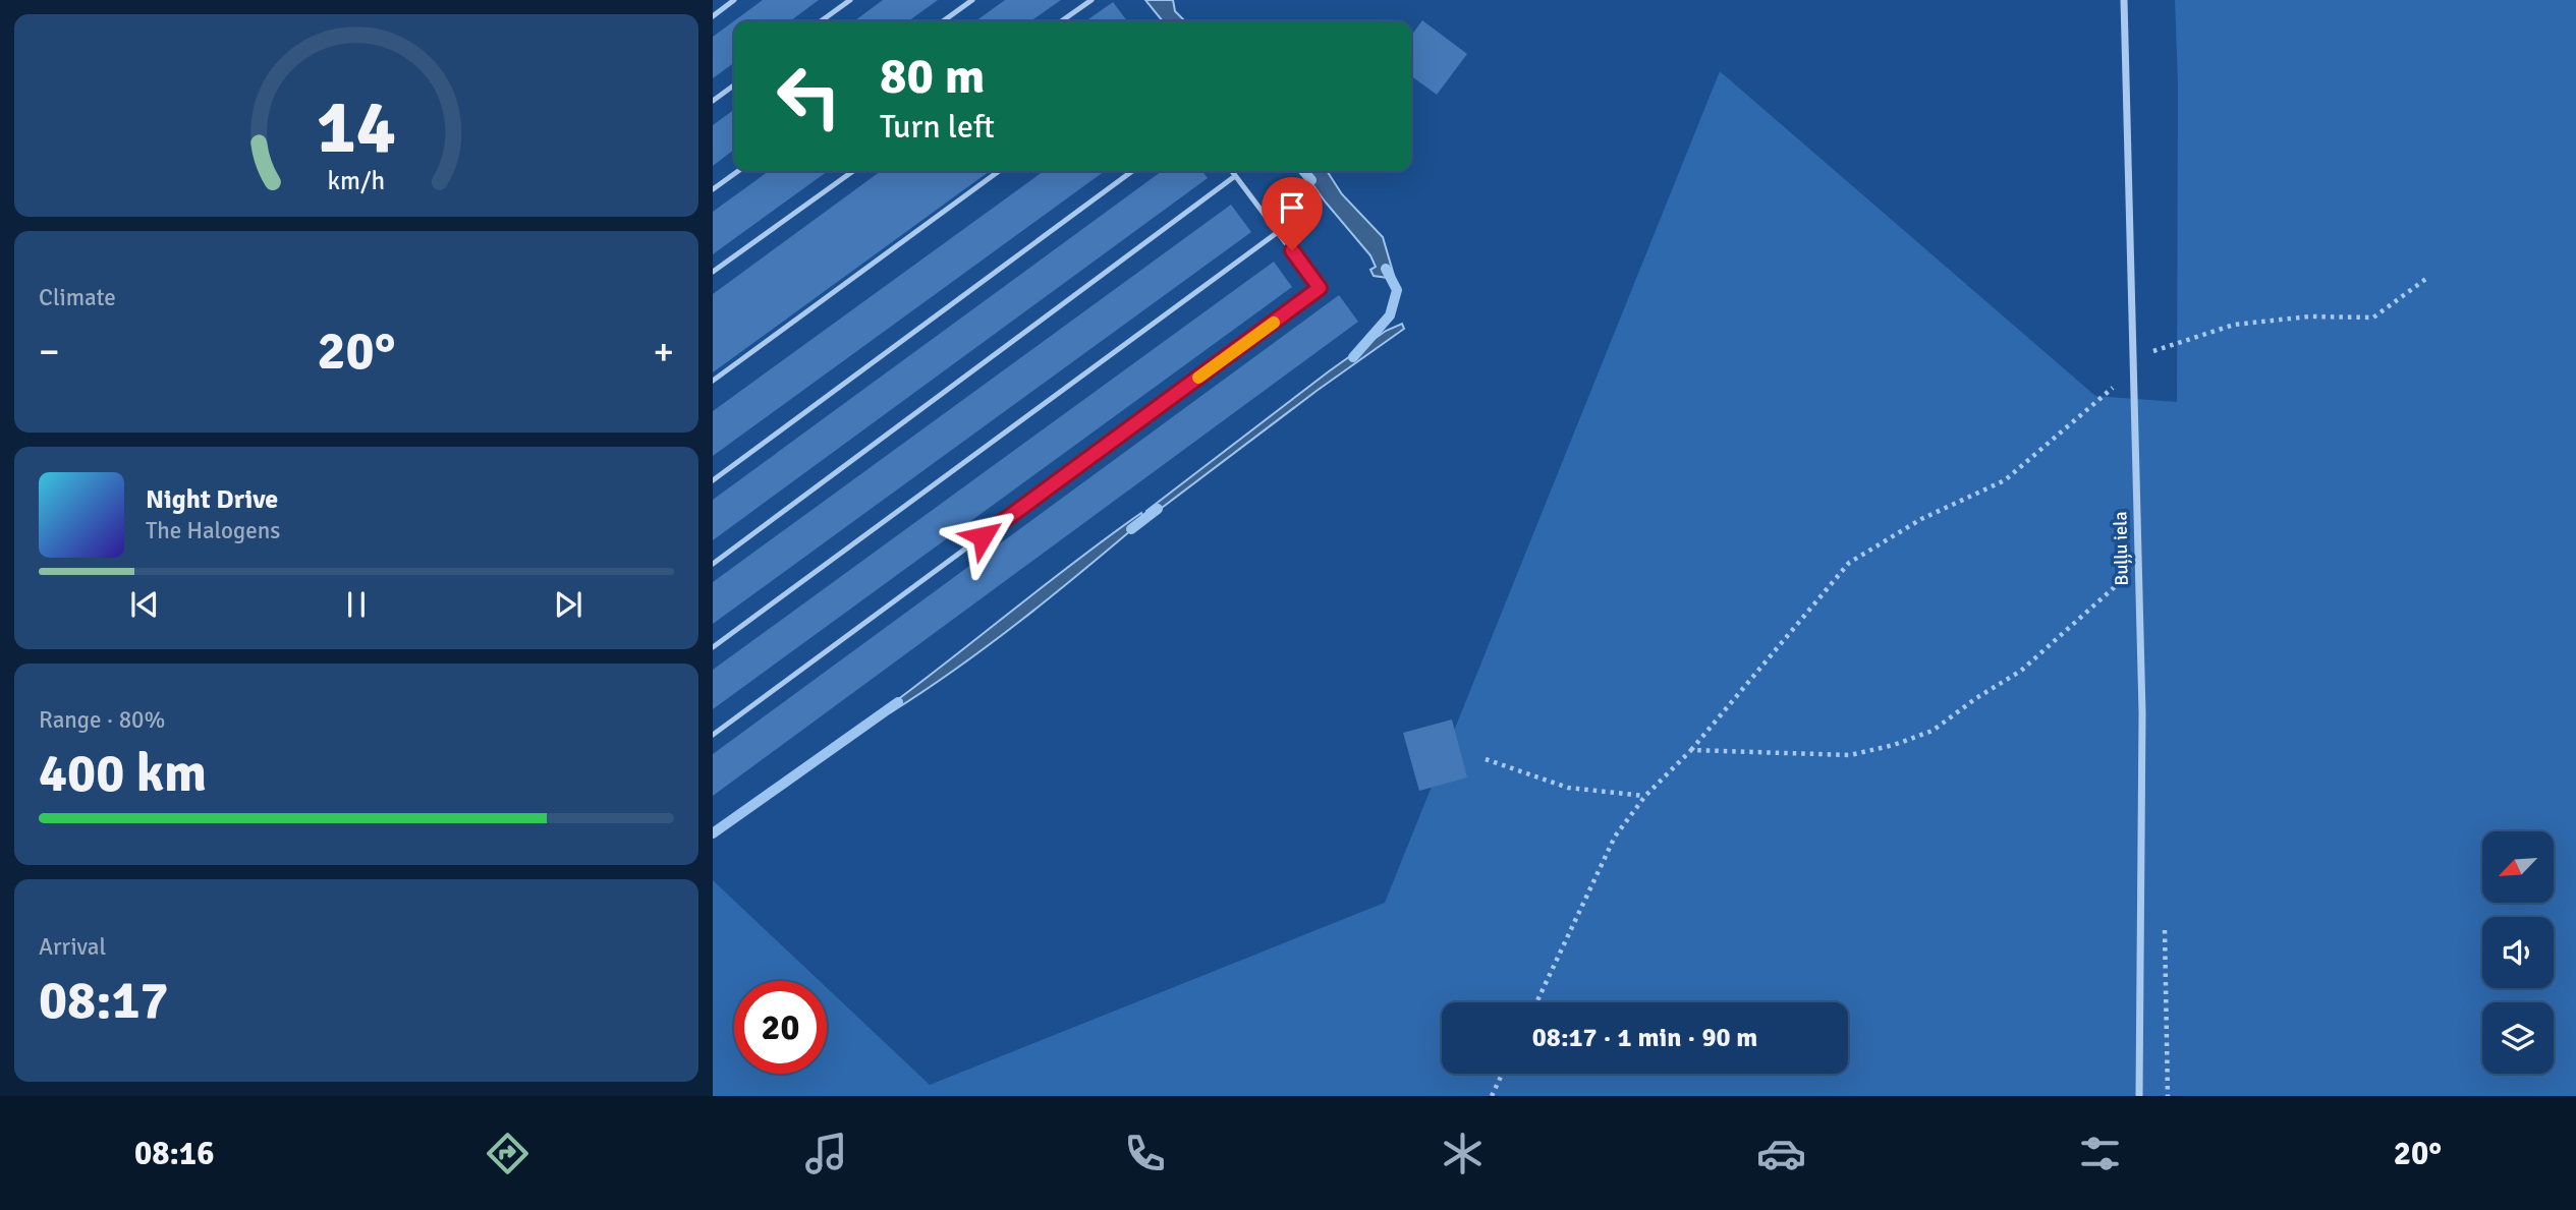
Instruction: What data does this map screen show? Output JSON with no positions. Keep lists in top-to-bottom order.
{
  "streets": {
    "street": ["Buļļu iela"]
  },
  "north": "bottom left",
  "page": {
    "turn": ["80 m", "Turn left"],
    "tile": [
      "Climate",
      ["Range · 80%", "400 km"],
      ["Arrival", "08:17"]
    ],
    "heat": ["−", "20°", "+"],
    "song": ["Night Drive", "The Halogens"],
    "limit": "20",
    "trip": "08:17 · 1 min · 90 m",
    "tabs": ["08:16", "20°"],
    "gauge": ["14", "km/h"]
  }
}
